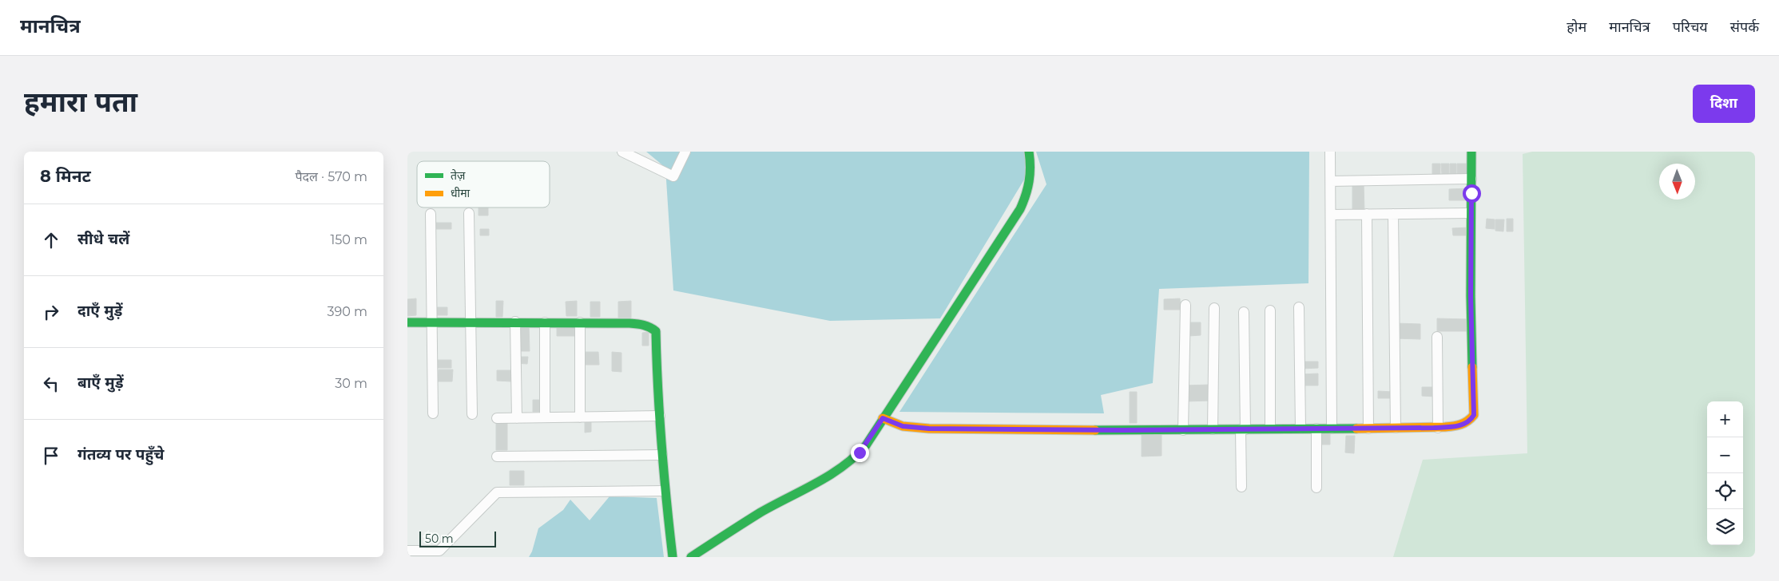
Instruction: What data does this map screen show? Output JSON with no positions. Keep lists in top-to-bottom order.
{
  "legend": ["तेज़", "धीमा"],
  "scale_bar": "50 m",
  "north": "bottom",
  "page": {
    "header": "मानचित्र",
    "nav": [
      "होम",
      "मानचित्र",
      "परिचय",
      "संपर्क"
    ],
    "title": "हमारा पता",
    "buttons": "दिशा",
    "heading": ["8 मिनट", "पैदल · 570 m"],
    "list": [
      ["सीधे चलें", "150 m"],
      ["दाएँ मुड़ें", "390 m"],
      ["बाएँ मुड़ें", "30 m"],
      "गंतव्य पर पहुँचे"
    ],
    "map_buttons": ["+", "−"],
    "scale": "50 m"
  }
}
